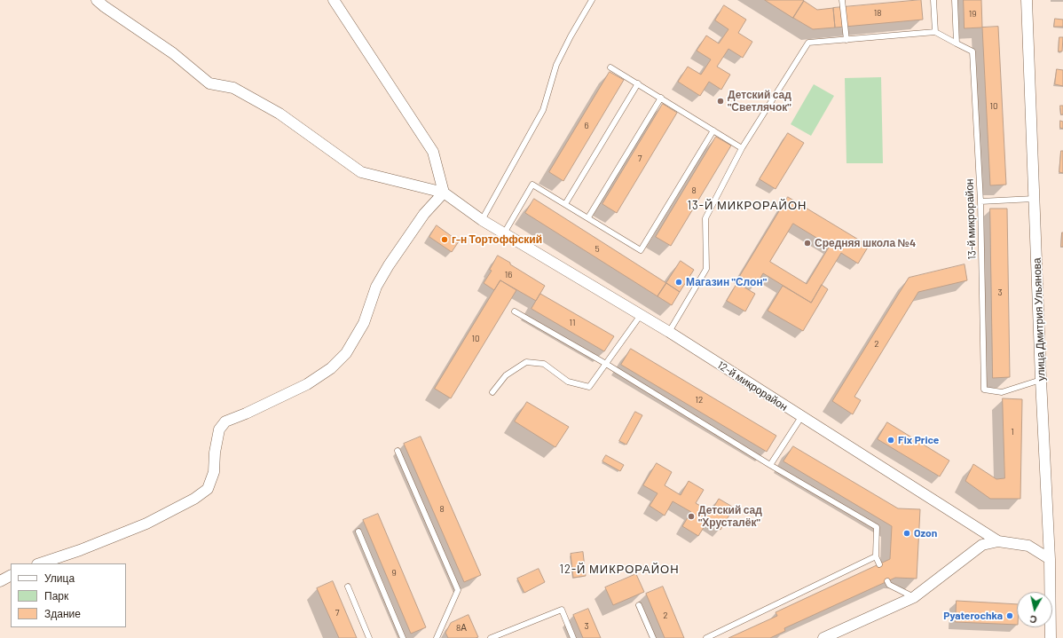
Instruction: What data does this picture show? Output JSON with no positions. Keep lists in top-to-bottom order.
{
  "streets": {
    "street": ["улица Дмитрия Ульянова", "12-й микрорайон"],
    "lane": ["13-й микрорайон"]
  },
  "crossings": [
    ["13-й микрорайон", "улица Дмитрия Ульянова"],
    ["улица Дмитрия Ульянова", "12-й микрорайон"]
  ],
  "districts": ["13-Й МИКРОРАЙОН", "12-Й МИКРОРАЙОН"],
  "places": [
    "Детский сад \"Светлячок\"",
    "г-н Тортоффский",
    "Средняя школа №4",
    "Магазин \"Слон\"",
    "Fix Price",
    "Детский сад \"Хрусталёк\"",
    "Ozon",
    "Pyaterochka"
  ],
  "house_numbers": [
    "18",
    "19",
    "10",
    "6",
    "7",
    "8",
    "5",
    "16",
    "3",
    "11",
    "10",
    "2",
    "12",
    "1",
    "8",
    "9",
    "7",
    "2",
    "3",
    "8А"
  ],
  "legend": ["Улица", "Парк", "Здание"],
  "north": "bottom"
}
